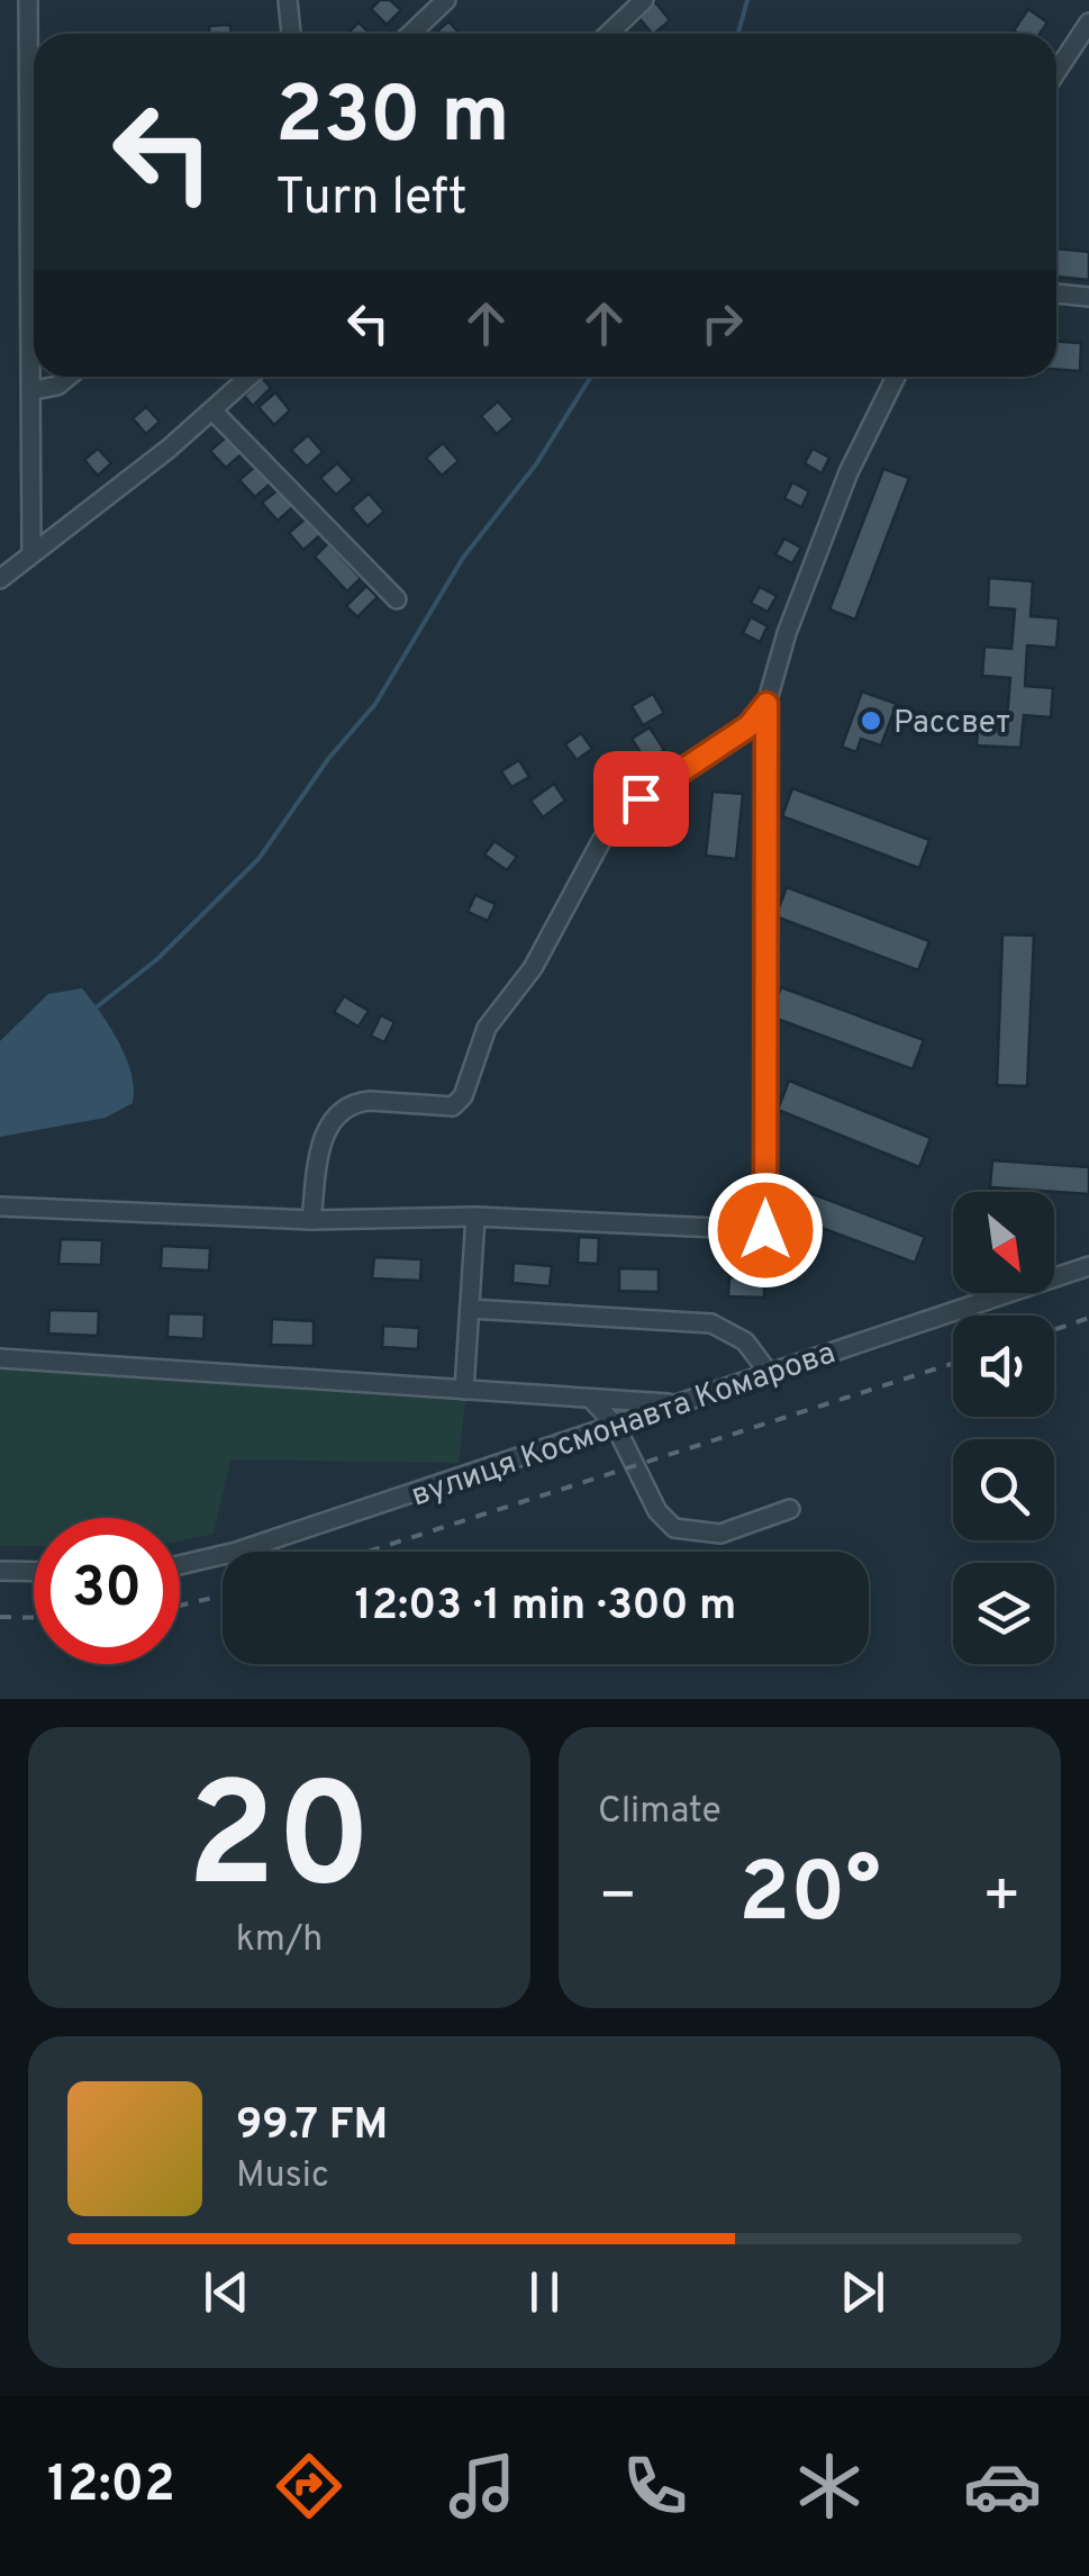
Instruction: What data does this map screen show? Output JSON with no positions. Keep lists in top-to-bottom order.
{
  "streets": {
    "street": ["вулиця Космонавта Комарова"]
  },
  "places": ["Рассвет"],
  "north": "bottom right",
  "page": {
    "turn": ["230 m", "Turn left"],
    "limit": "30",
    "trip": "12:03 · 1 min · 300 m",
    "tile": [
      ["20", "km/h"],
      "Climate"
    ],
    "heat": ["−", "20°", "+"],
    "song": ["99.7 FM", "Music"],
    "tabs": "12:02"
  }
}
